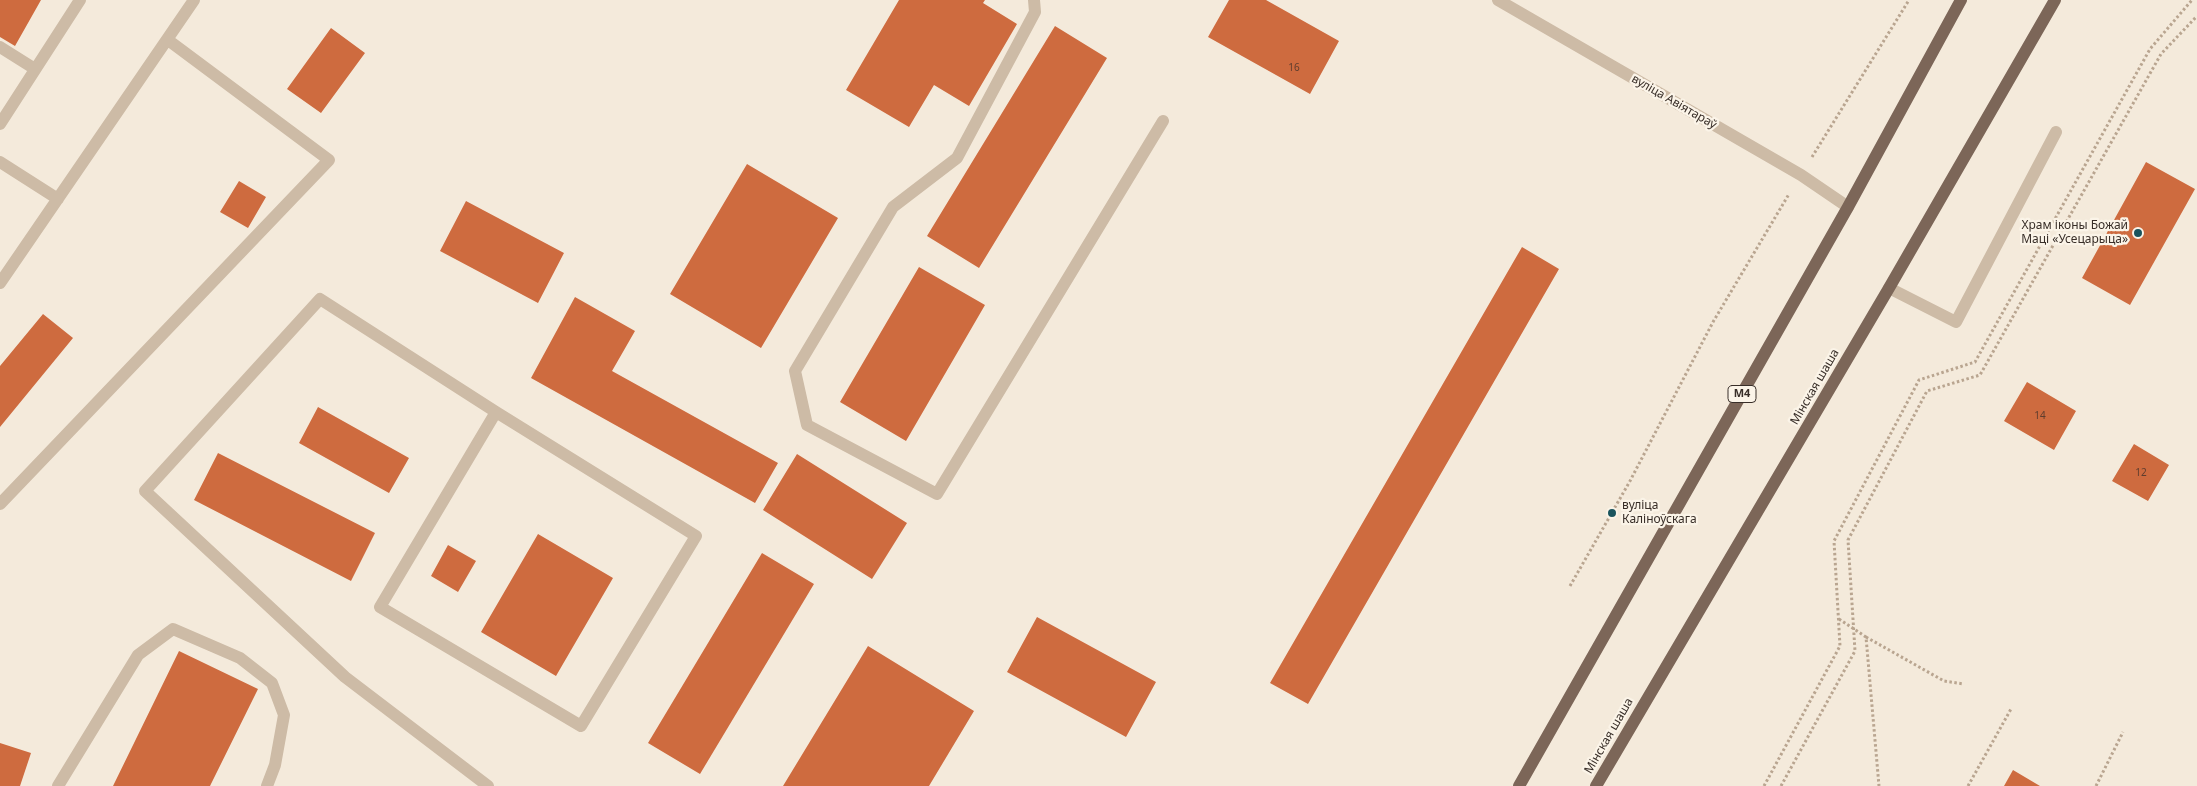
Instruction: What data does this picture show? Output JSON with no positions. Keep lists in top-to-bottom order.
{
  "streets": {
    "main road": ["Мінская шаша", "М4"],
    "street": ["вуліца Авіятараў"]
  },
  "crossings": [
    ["вуліца Авіятараў", "М4"]
  ],
  "places": ["Храм іконы Божай Маці «Усецарыца»", "вуліца Каліноўскага"],
  "house_numbers": ["16", "14", "12"]
}
